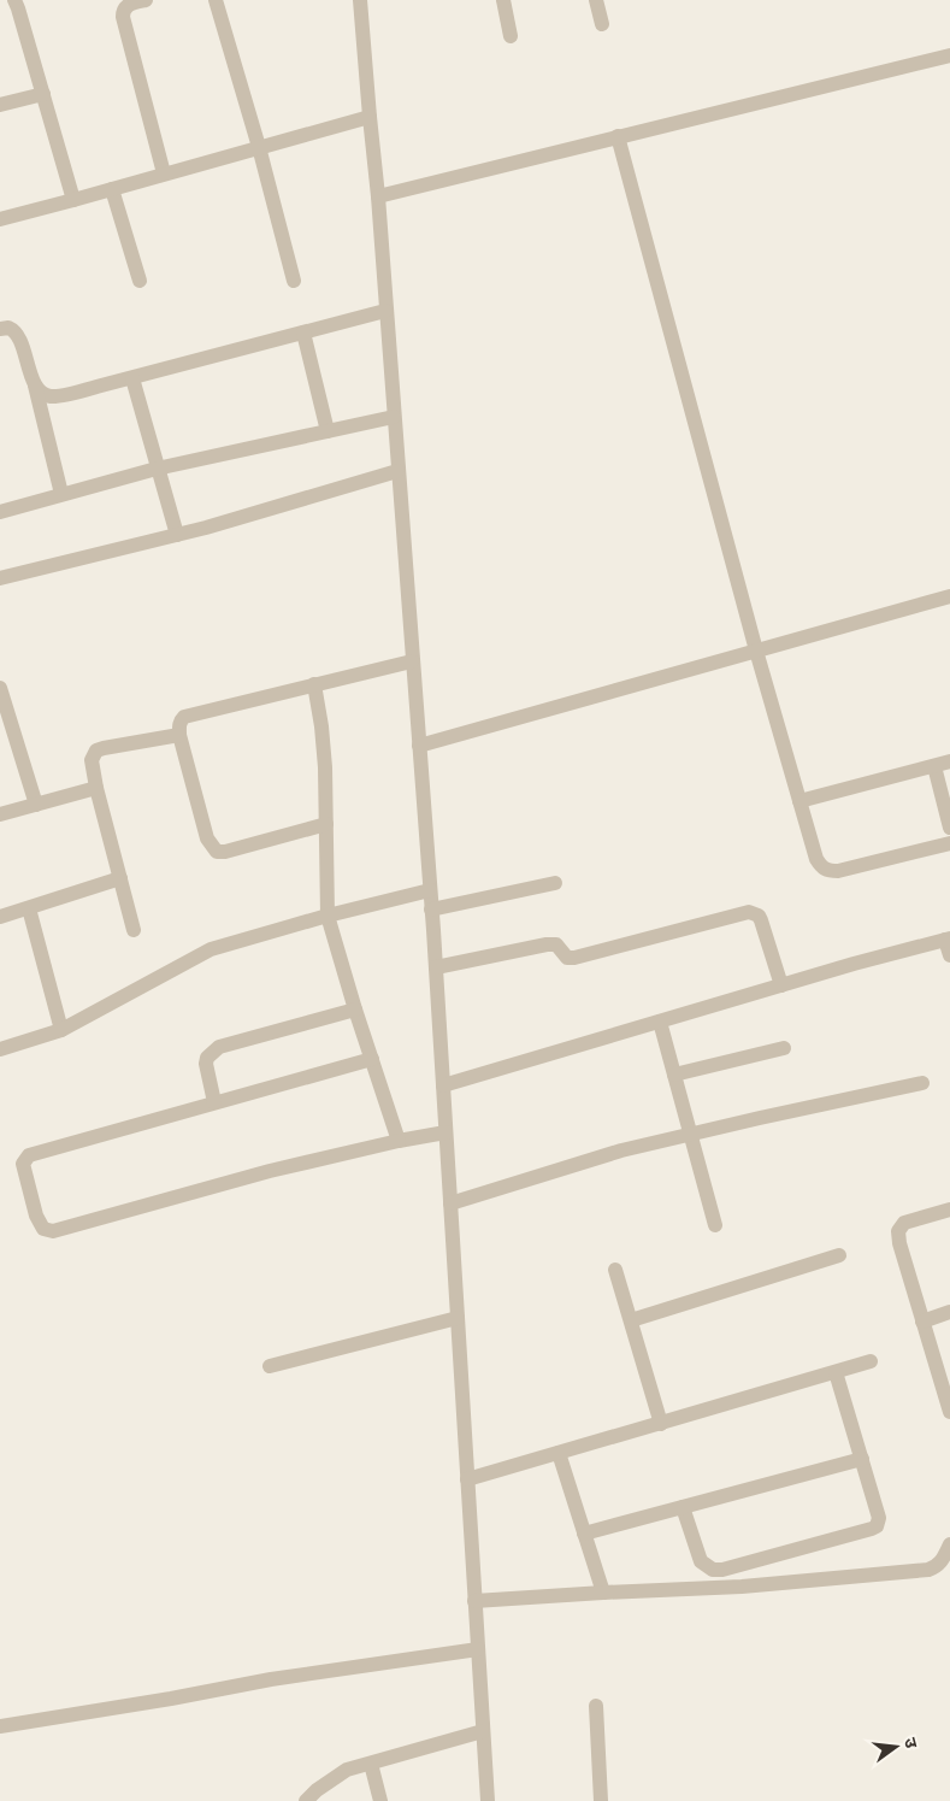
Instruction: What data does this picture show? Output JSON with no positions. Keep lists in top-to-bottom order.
{
  "north": "right"
}
